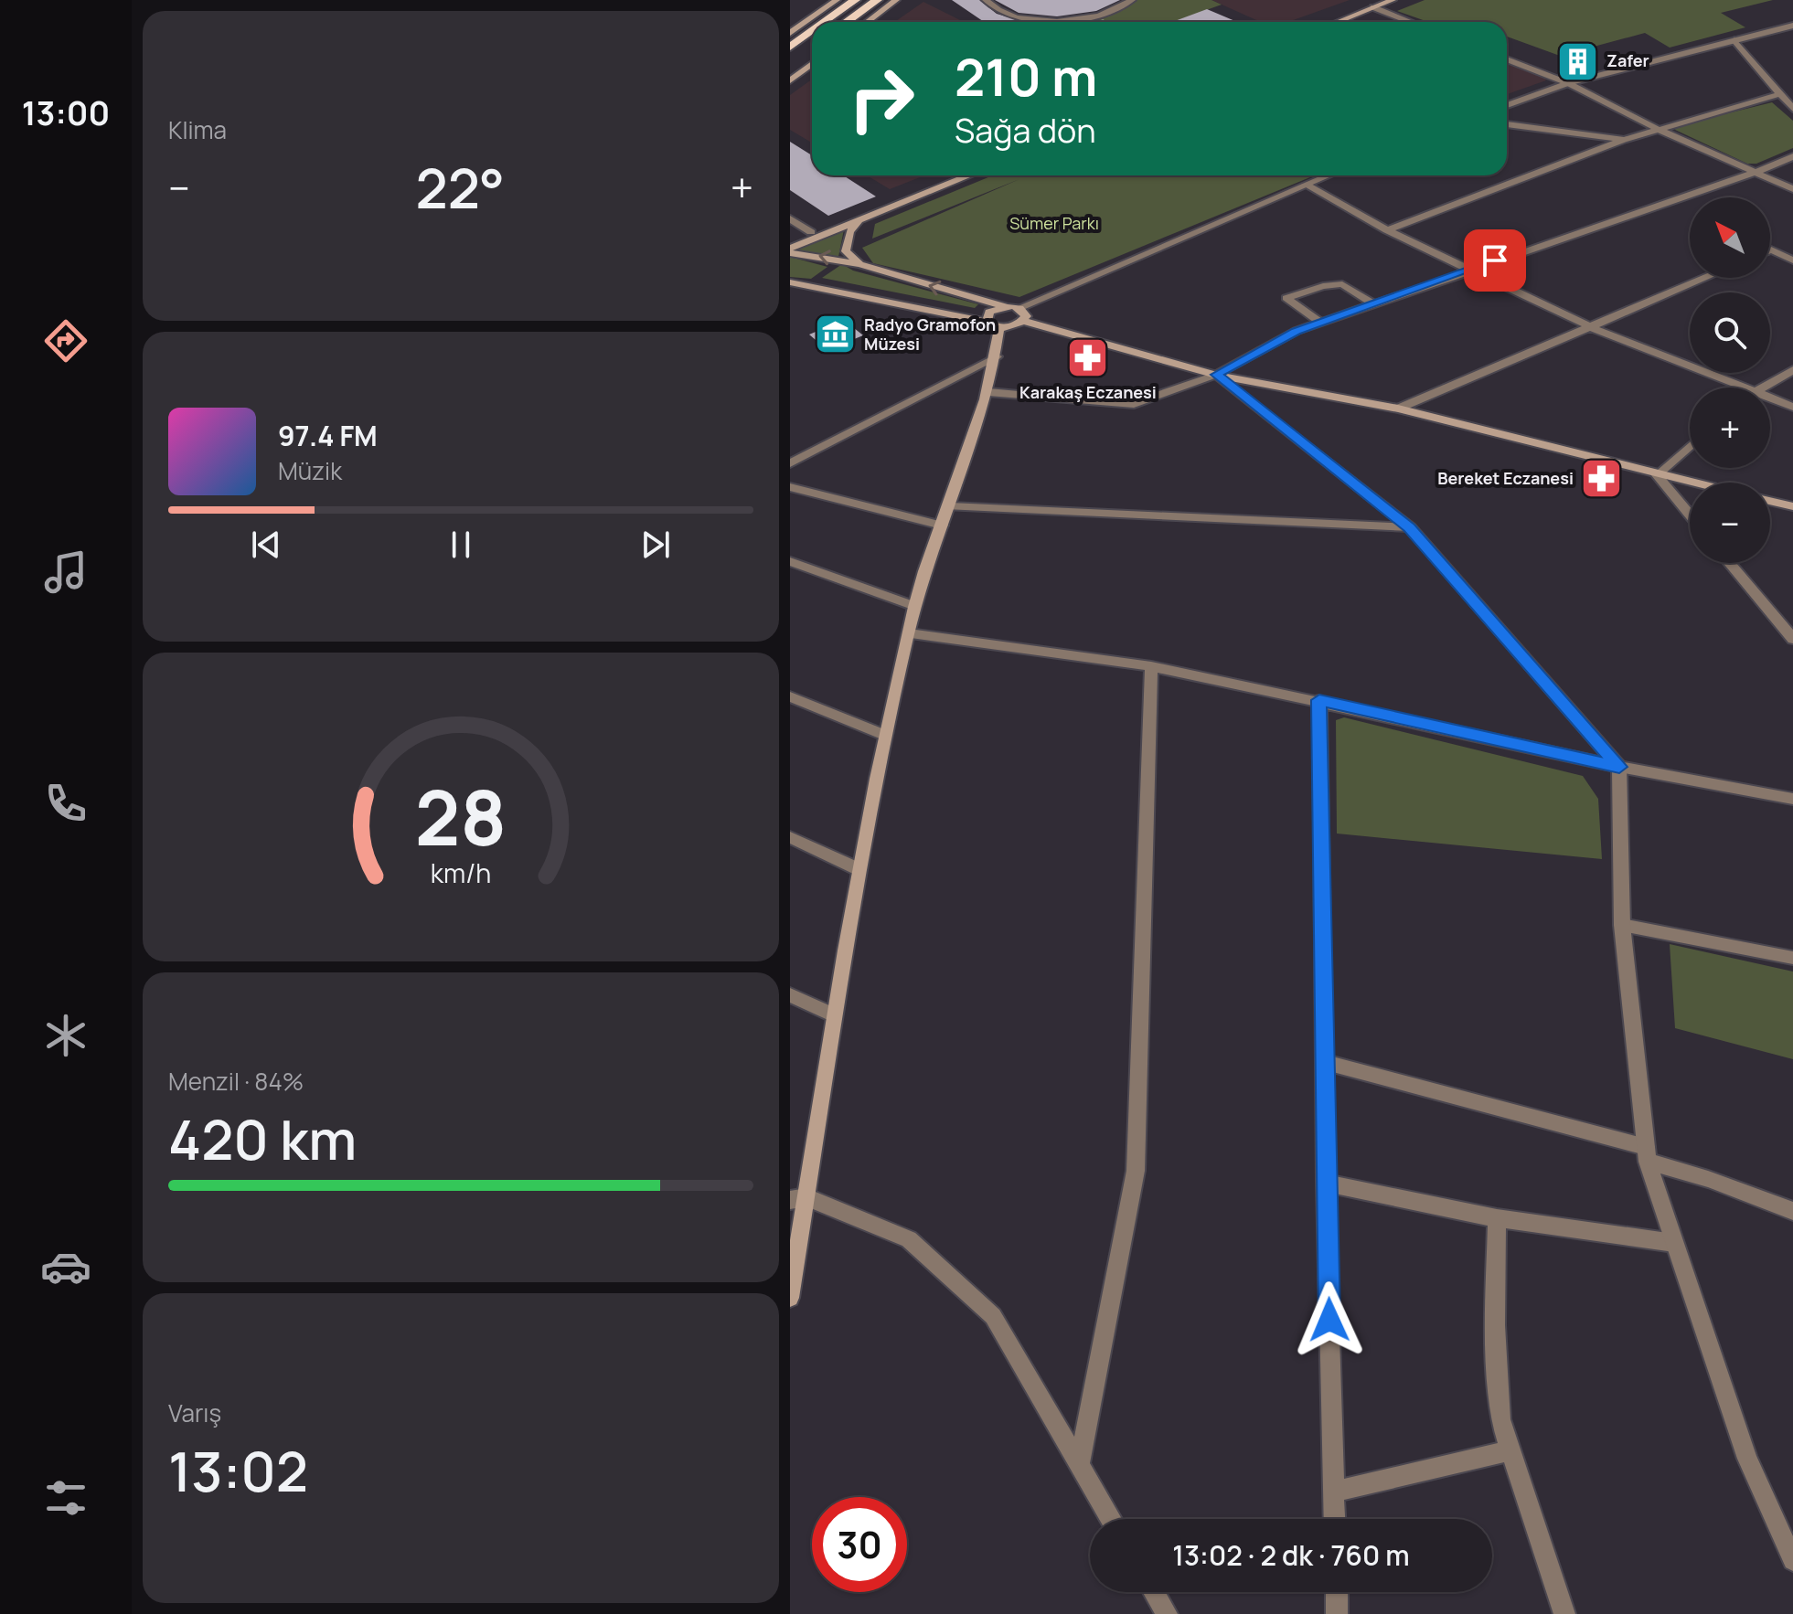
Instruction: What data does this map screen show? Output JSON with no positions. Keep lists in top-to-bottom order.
{
  "parks": ["Sümer Parkı"],
  "places": {
    "building": ["Zafer"],
    "museum": ["Radyo Gramofon Müzesi"],
    "pharmacy": ["Karakaş Eczanesi", "Bereket Eczanesi"]
  },
  "north": "top left",
  "page": {
    "tabs": "13:00",
    "tile": [
      "Klima",
      ["Menzil · 84%", "420 km"],
      ["Varış", "13:02"]
    ],
    "turn": ["210 m", "Sağa dön"],
    "heat": ["−", "22°", "+"],
    "map_buttons": ["+", "−"],
    "song": ["97.4 FM", "Müzik"],
    "limit": "30",
    "trip": "13:02 · 2 dk · 760 m",
    "gauge": ["28", "km/h"]
  }
}
